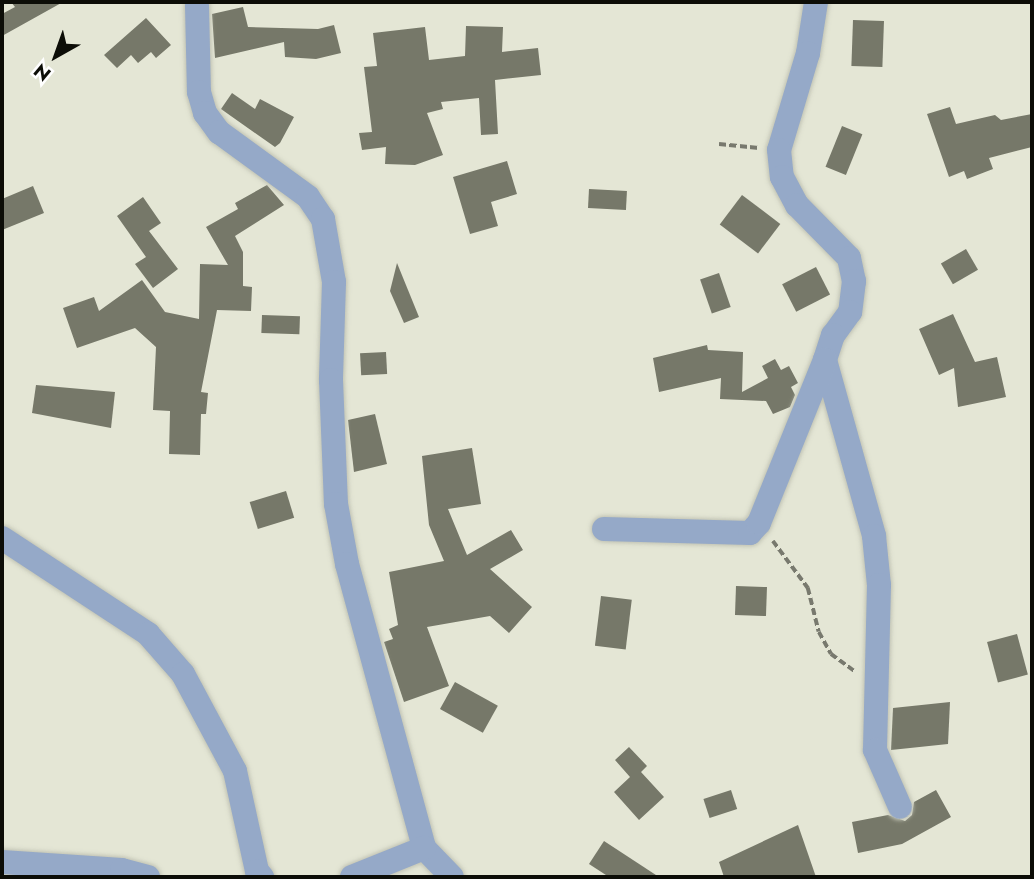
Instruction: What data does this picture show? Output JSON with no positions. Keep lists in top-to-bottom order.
{
  "north": "bottom left"
}
